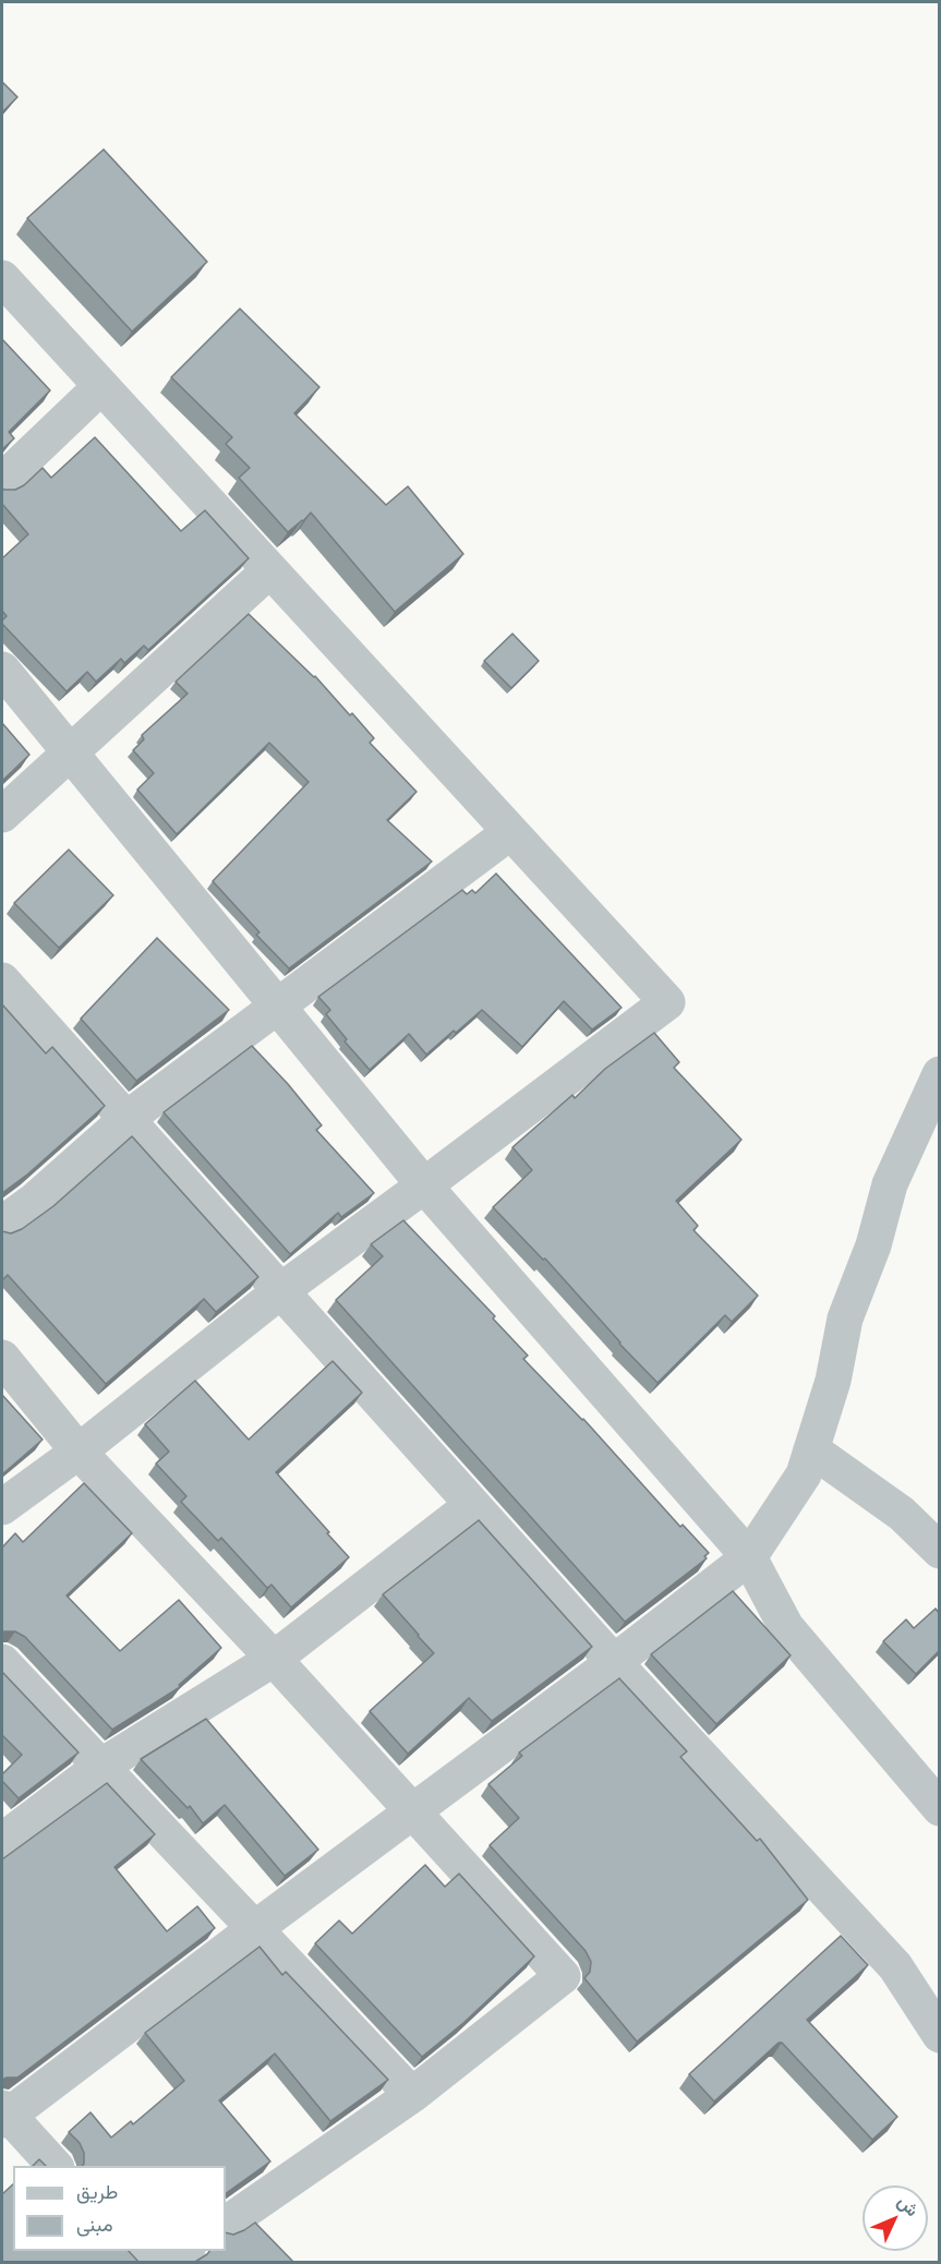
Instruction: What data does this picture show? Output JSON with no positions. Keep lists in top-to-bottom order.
{
  "legend": ["طريق", "مبنى"],
  "north": "top right"
}
